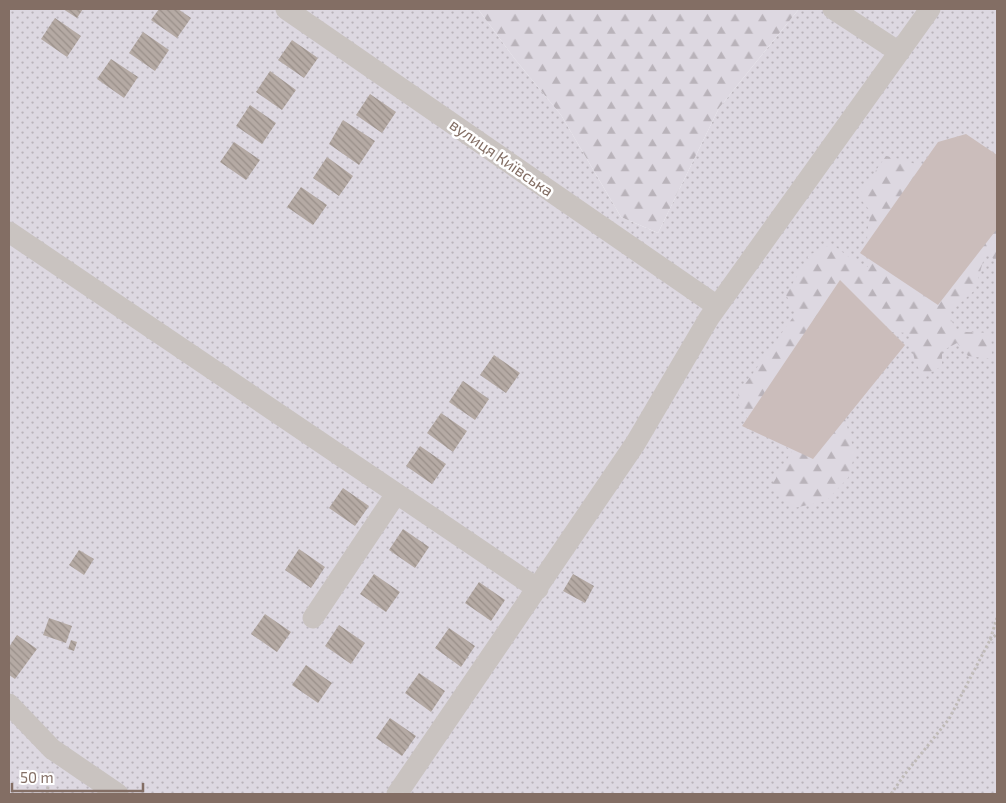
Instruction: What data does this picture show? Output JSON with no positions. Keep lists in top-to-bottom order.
{
  "streets": {
    "street": ["вулиця Київська"]
  },
  "scale_bar": "50 m"
}
